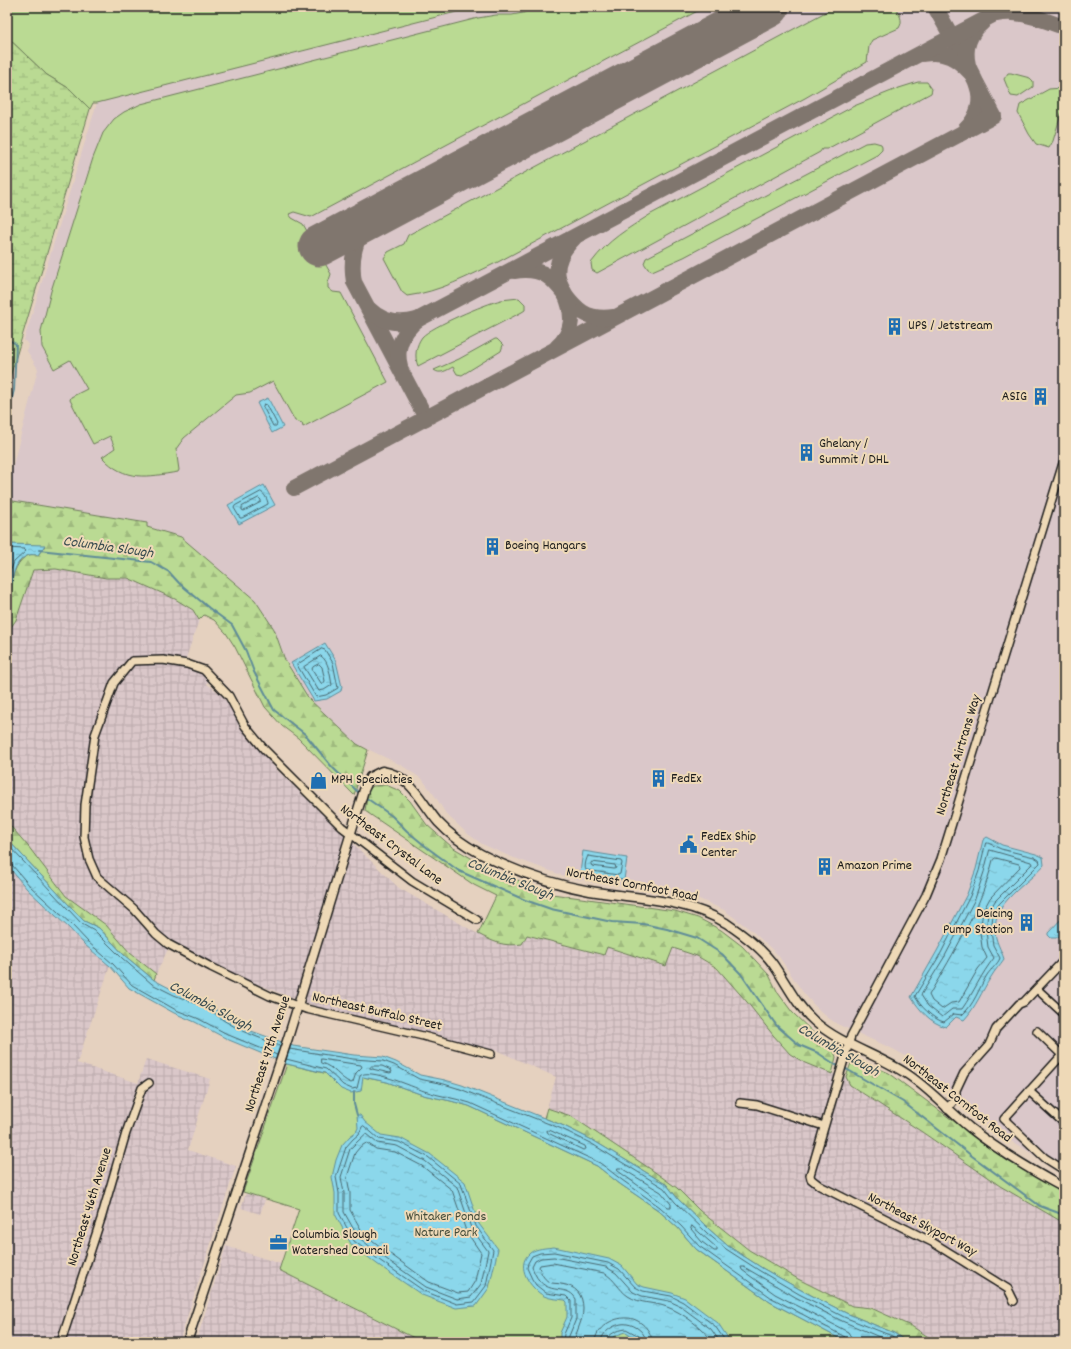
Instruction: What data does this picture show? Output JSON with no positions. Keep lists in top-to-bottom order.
{
  "streets": {
    "street": [
      "Northeast Airtrans Way",
      "Northeast Crystal Lane",
      "Northeast Cornfoot Road",
      "Northeast Buffalo Street",
      "Northeast 47th Avenue",
      "Northeast 46th Avenue",
      "Northeast Skyport Way"
    ]
  },
  "crossings": [
    ["Northeast Airtrans Way", "Northeast Cornfoot Road"],
    ["Northeast Airtrans Way", "Northeast Skyport Way"],
    ["Northeast Crystal Lane", "Northeast Buffalo Street"],
    ["Northeast Crystal Lane", "Northeast 47th Avenue"],
    ["Northeast Cornfoot Road", "Northeast 47th Avenue"],
    ["Northeast Buffalo Street", "Northeast 47th Avenue"]
  ],
  "water": ["Columbia Slough"],
  "parks": ["Whitaker Ponds Nature Park"],
  "places": {
    "building": [
      "UPS / Jetstream",
      "ASIG",
      "Ghelany / Summit / DHL",
      "Boeing Hangars",
      "FedEx",
      "Amazon Prime",
      "Deicing Pump Station"
    ],
    "shop": ["MPH Specialties"],
    "public building": ["FedEx Ship Center"],
    "office": ["Columbia Slough Watershed Council"]
  }
}
